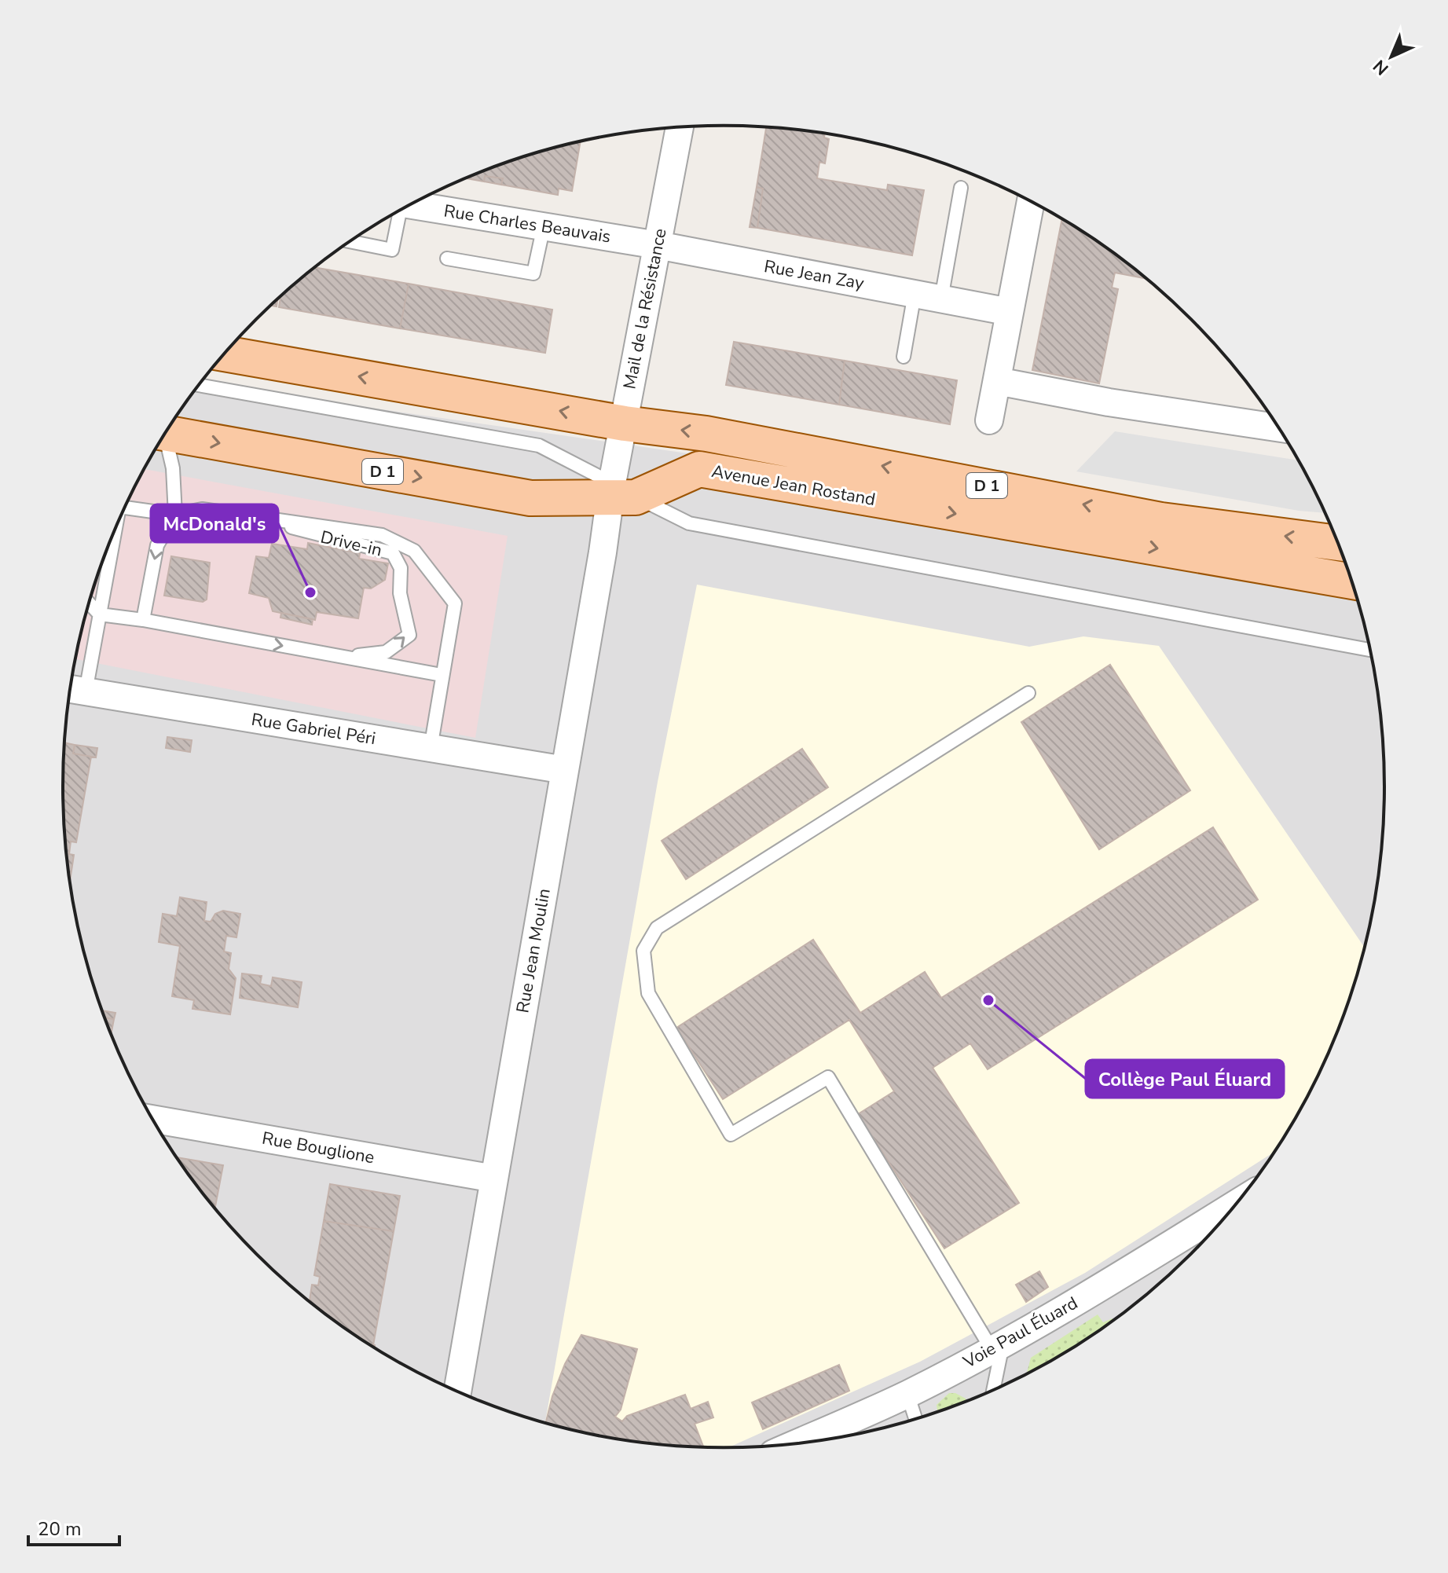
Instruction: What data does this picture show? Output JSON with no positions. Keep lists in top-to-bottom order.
{
  "streets": {
    "main road": ["D 1", "Avenue Jean Rostand"],
    "street": [
      "Rue Charles Beauvais",
      "Rue Jean Zay",
      "Mail de la Résistance",
      "Rue Gabriel Péri",
      "Rue Jean Moulin",
      "Rue Bouglione",
      "Voie Paul Éluard"
    ],
    "lane": ["Drive-in"]
  },
  "crossings": [
    ["Rue Charles Beauvais", "Rue Jean Zay"],
    ["Rue Charles Beauvais", "Mail de la Résistance"],
    ["Rue Jean Zay", "Mail de la Résistance"],
    ["Mail de la Résistance", "Avenue Jean Rostand"],
    ["Mail de la Résistance", "Rue Jean Moulin"],
    ["Avenue Jean Rostand", "Rue Jean Moulin"],
    ["Rue Gabriel Péri", "Rue Jean Moulin"],
    ["Rue Jean Moulin", "Rue Bouglione"]
  ],
  "places": ["McDonald's", "Collège Paul Éluard"],
  "scale_bar": "20 m",
  "north": "bottom left"
}
